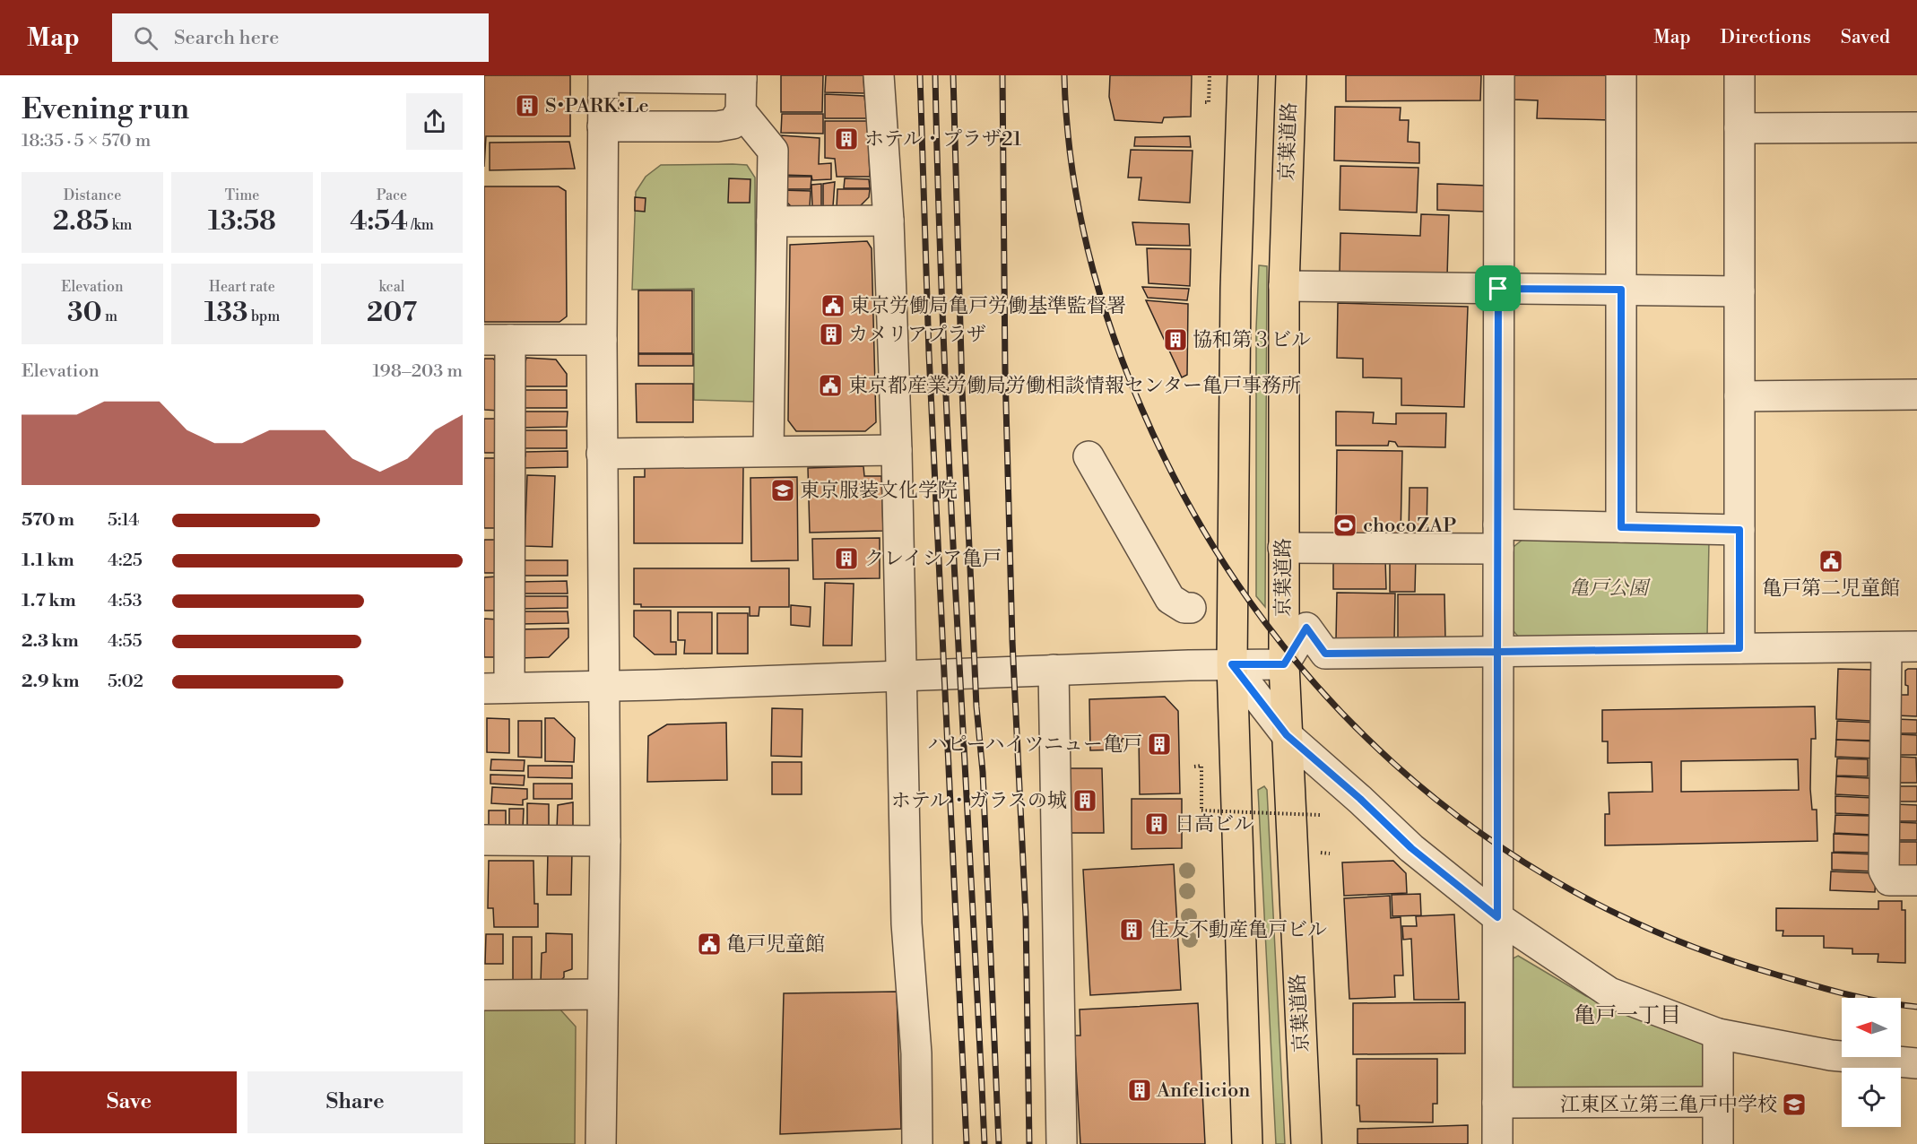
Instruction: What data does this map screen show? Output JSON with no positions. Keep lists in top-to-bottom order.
{
  "streets": {
    "highway": ["京葉道路"]
  },
  "districts": ["亀戸一丁目"],
  "parks": ["亀戸公園"],
  "places": {
    "building": [
      "S•PARK•Le",
      "ホテル・プラザ21",
      "カメリアプラザ",
      "協和第３ビル",
      "クレイシア亀戸",
      "ハピーハイツニュー亀戸",
      "ホテル・ガラスの城",
      "日高ビル",
      "住友不動産亀戸ビル",
      "Anfelicion"
    ],
    "public building": [
      "東京労働局亀戸労働基準監督署",
      "東京都産業労働局労働相談情報センター亀戸事務所",
      "亀戸第二児童館",
      "亀戸児童館"
    ],
    "school or university": ["東京服装文化学院", "江東区立第三亀戸中学校"],
    "sports": ["chocoZAP"]
  },
  "north": "left",
  "page": {
    "header": "Map",
    "search": "Search here",
    "nav": ["Map", "Directions", "Saved"],
    "heading": ["Evening run", "18:35 · 5 × 570 m"],
    "stats": [
      ["Distance", "2.85 km"],
      ["Time", "13:58"],
      ["Pace", "4:54 /km"],
      ["Elevation", "30 m"],
      ["Heart rate", "133 bpm"],
      ["kcal", "207"]
    ],
    "chart": ["Elevation", "198–203 m"],
    "list": [
      {
        "name": "570 m",
        "note": "5:14"
      },
      {
        "name": "1.1 km",
        "note": "4:25"
      },
      {
        "name": "1.7 km",
        "note": "4:53"
      },
      {
        "name": "2.3 km",
        "note": "4:55"
      },
      {
        "name": "2.9 km",
        "note": "5:02"
      }
    ],
    "buttons": ["Save", "Share"]
  }
}
